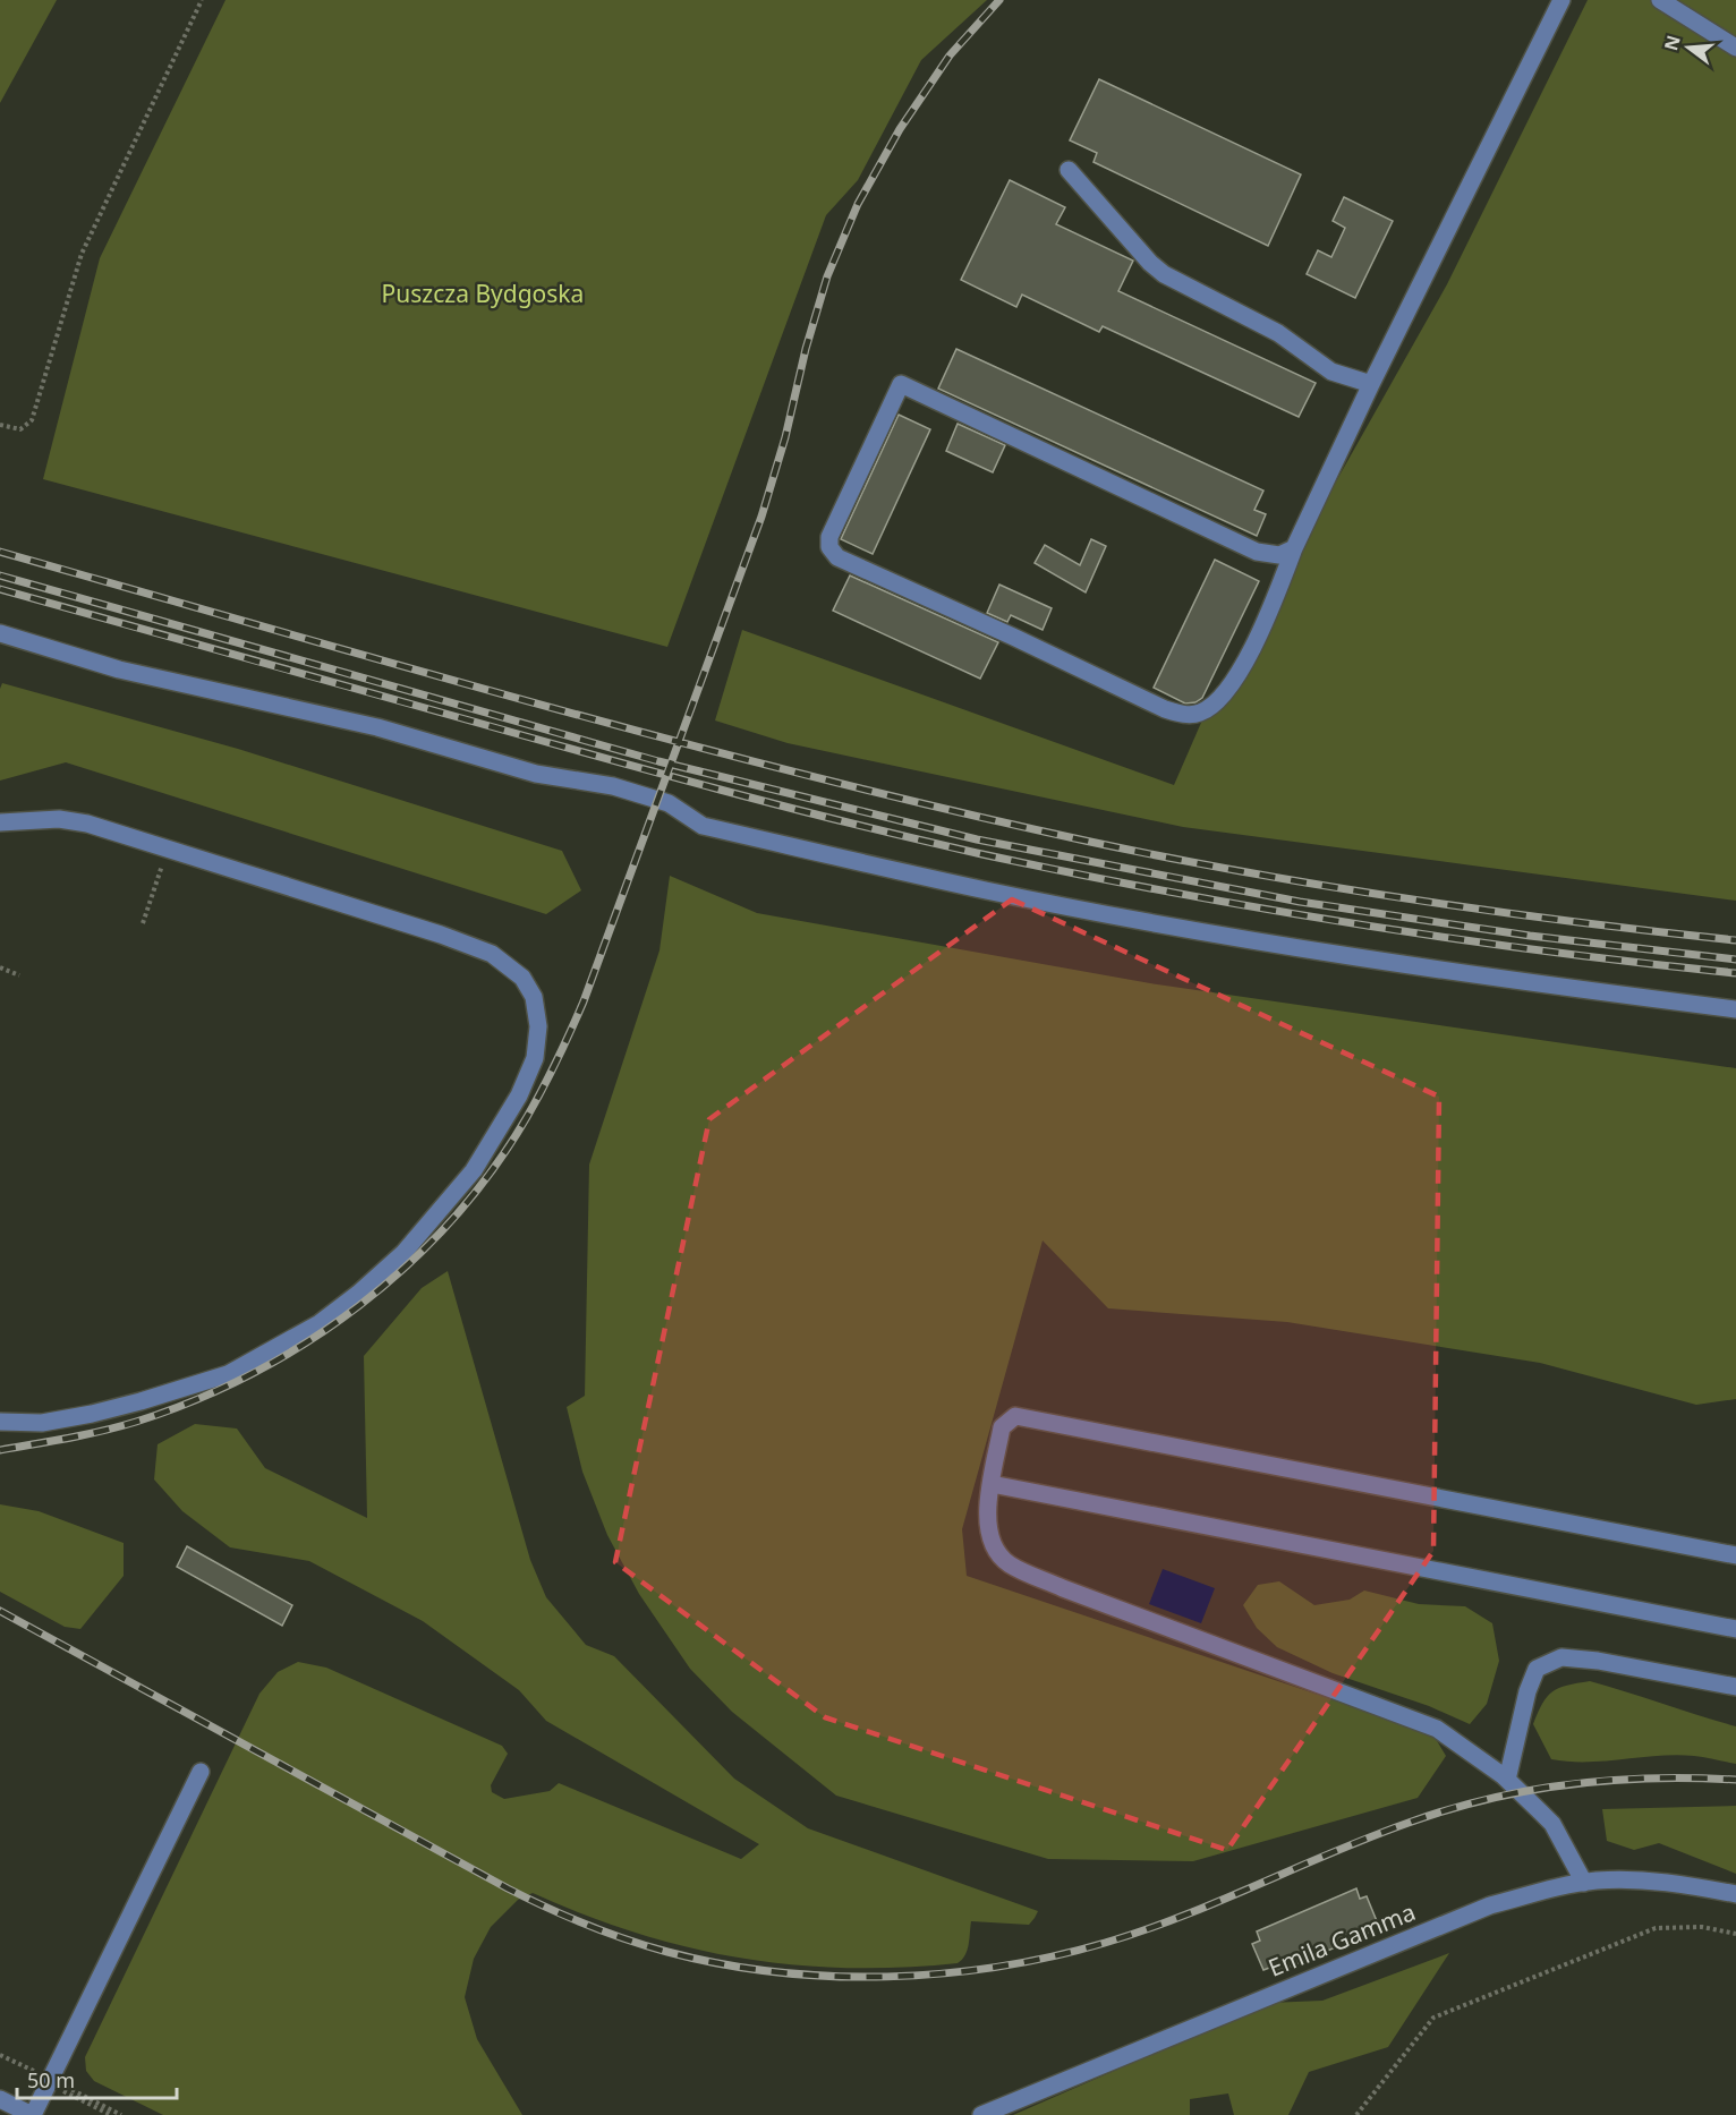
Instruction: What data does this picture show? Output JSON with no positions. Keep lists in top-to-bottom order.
{
  "streets": {
    "street": ["Emila Gamma"]
  },
  "parks": ["Puszcza Bydgoska"],
  "scale_bar": "50 m",
  "north": "left"
}
